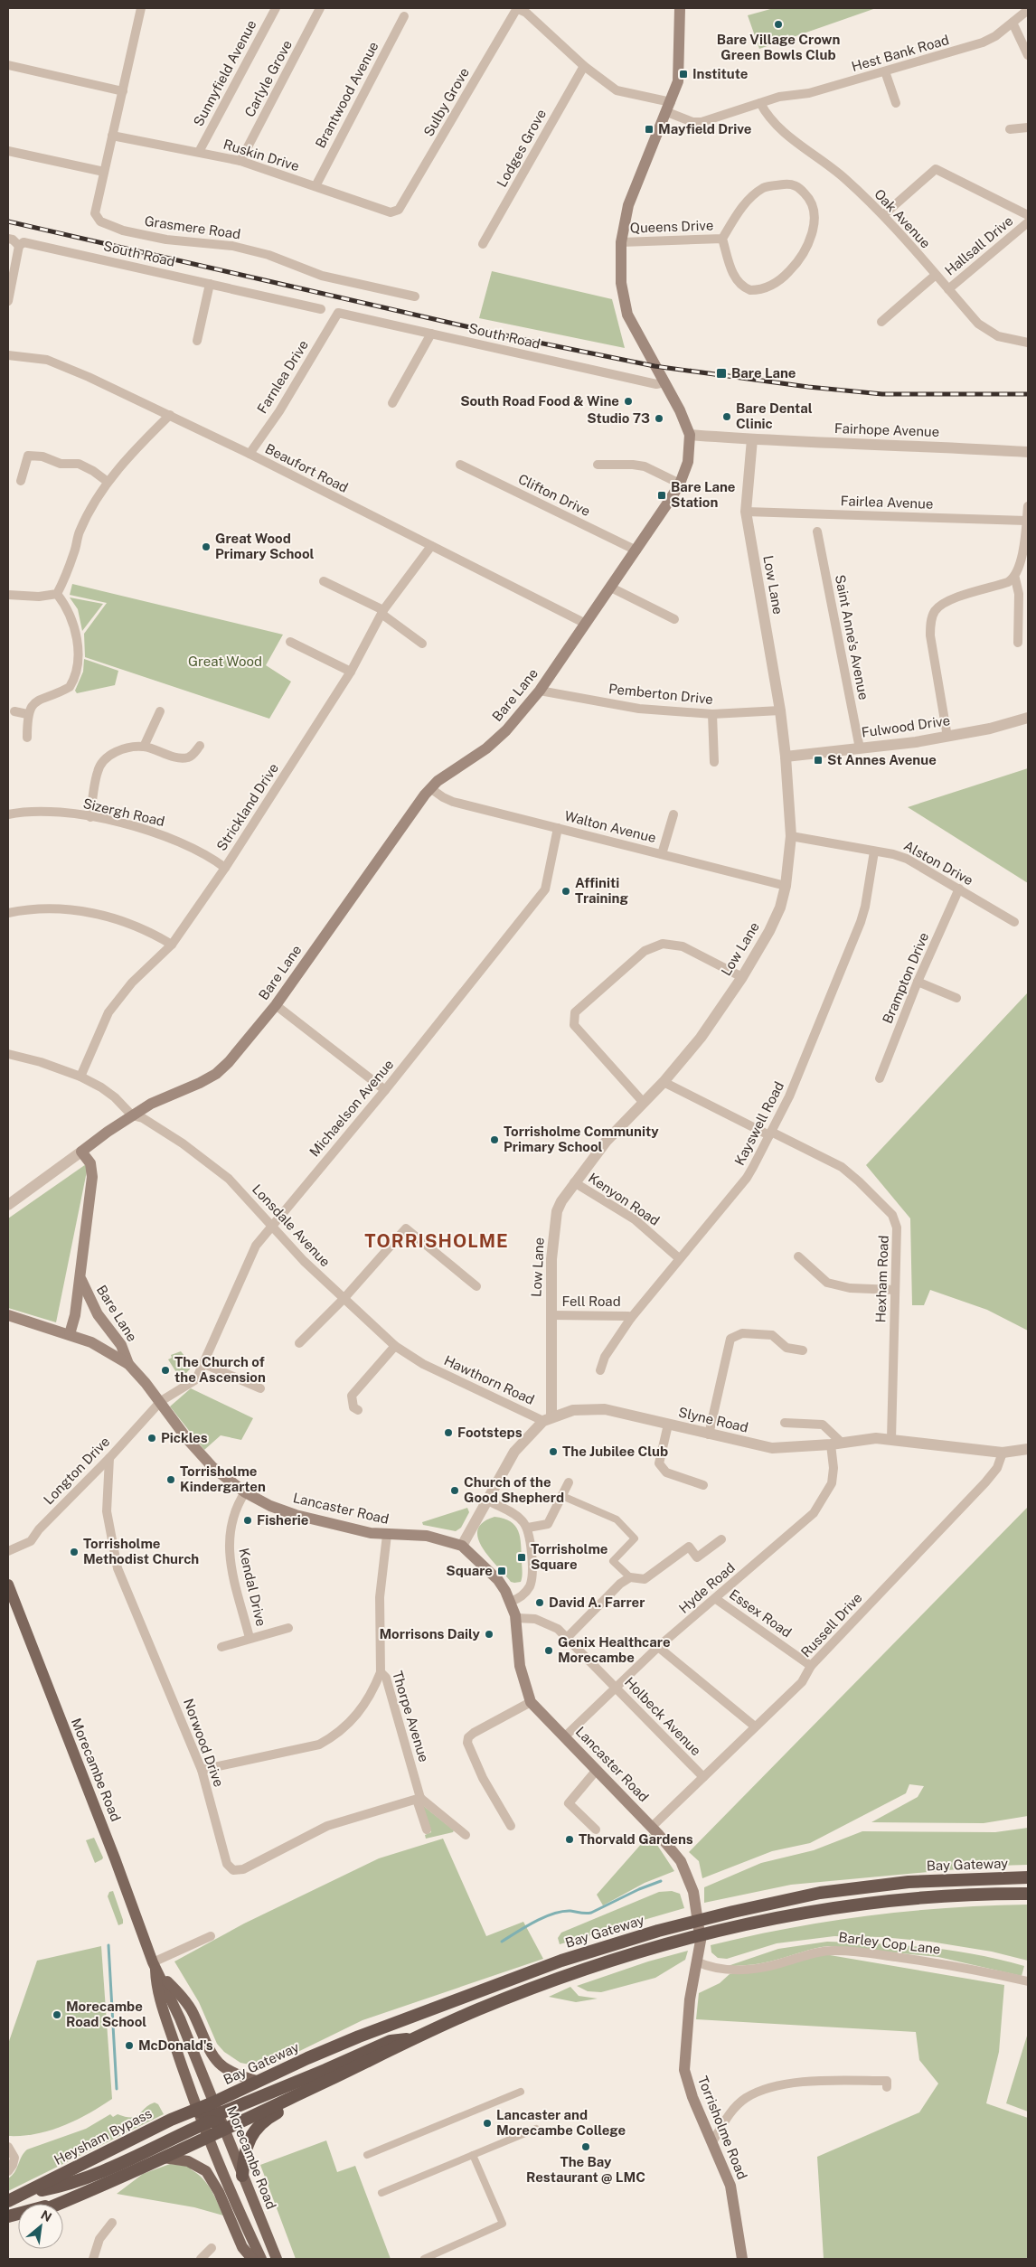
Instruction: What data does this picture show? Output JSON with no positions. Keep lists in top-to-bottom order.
{
  "streets": {
    "highway": ["Bay Gateway", "Heysham Bypass"],
    "main road": [
      "Bare Lane",
      "Lancaster Road",
      "Morecambe Road",
      "Torrisholme Road"
    ],
    "street": [
      "Hest Bank Road",
      "Sunnyfield Avenue",
      "Carlyle Grove",
      "Brantwood Avenue",
      "Sulby Grove",
      "Lodges Grove",
      "Ruskin Drive",
      "Oak Avenue",
      "Queens Drive",
      "Grasmere Road",
      "Hallsall Drive",
      "South Road",
      "Farnlea Drive",
      "Fairhope Avenue",
      "Beaufort Road",
      "Clifton Drive",
      "Fairlea Avenue",
      "Low Lane",
      "Saint Anne's Avenue",
      "Pemberton Drive",
      "Fulwood Drive",
      "Strickland Drive",
      "Sizergh Road",
      "Walton Avenue",
      "Alston Drive",
      "Brampton Drive",
      "Michaelson Avenue",
      "Kayswell Road",
      "Kenyon Road",
      "Lonsdale Avenue",
      "Hexham Road",
      "Fell Road",
      "Hawthorn Road",
      "Slyne Road",
      "Longton Drive",
      "Kendal Drive",
      "Hyde Road",
      "Essex Road",
      "Russell Drive",
      "Thorpe Avenue",
      "Holbeck Avenue",
      "Norwood Drive",
      "Barley Cop Lane"
    ]
  },
  "crossings": [
    ["Hest Bank Road", "Oak Avenue"],
    ["Hest Bank Road", "Bare Lane"],
    ["Sunnyfield Avenue", "Ruskin Drive"],
    ["Carlyle Grove", "Ruskin Drive"],
    ["Brantwood Avenue", "Ruskin Drive"],
    ["Sulby Grove", "Ruskin Drive"],
    ["Ruskin Drive", "Grasmere Road"],
    ["Oak Avenue", "Hallsall Drive"],
    ["Queens Drive", "Bare Lane"],
    ["South Road", "Farnlea Drive"],
    ["South Road", "Bare Lane"],
    ["Farnlea Drive", "Beaufort Road"],
    ["Fairhope Avenue", "Low Lane"],
    ["Fairhope Avenue", "Bare Lane"],
    ["Beaufort Road", "Bare Lane"],
    ["Beaufort Road", "Strickland Drive"],
    ["Clifton Drive", "Bare Lane"],
    ["Fairlea Avenue", "Low Lane"],
    ["Low Lane", "Pemberton Drive"],
    ["Low Lane", "Fulwood Drive"],
    ["Low Lane", "Walton Avenue"],
    ["Low Lane", "Alston Drive"],
    ["Low Lane", "Kenyon Road"],
    ["Low Lane", "Hexham Road"],
    ["Low Lane", "Fell Road"],
    ["Low Lane", "Hawthorn Road"],
    ["Low Lane", "Slyne Road"],
    ["Saint Anne's Avenue", "Fulwood Drive"],
    ["Pemberton Drive", "Bare Lane"],
    ["Bare Lane", "Walton Avenue"],
    ["Bare Lane", "Lonsdale Avenue"],
    ["Bare Lane", "Lancaster Road"],
    ["Strickland Drive", "Sizergh Road"],
    ["Walton Avenue", "Michaelson Avenue"],
    ["Alston Drive", "Brampton Drive"],
    ["Alston Drive", "Kayswell Road"],
    ["Michaelson Avenue", "Lonsdale Avenue"],
    ["Michaelson Avenue", "Longton Drive"],
    ["Michaelson Avenue", "Lancaster Road"],
    ["Kayswell Road", "Kenyon Road"],
    ["Kayswell Road", "Hexham Road"],
    ["Kayswell Road", "Fell Road"],
    ["Lonsdale Avenue", "Hawthorn Road"],
    ["Hexham Road", "Slyne Road"],
    ["Hawthorn Road", "Slyne Road"],
    ["Slyne Road", "Hyde Road"],
    ["Slyne Road", "Russell Drive"],
    ["Longton Drive", "Lancaster Road"],
    ["Longton Drive", "Norwood Drive"],
    ["Lancaster Road", "Kendal Drive"],
    ["Lancaster Road", "Hyde Road"],
    ["Lancaster Road", "Russell Drive"],
    ["Lancaster Road", "Thorpe Avenue"],
    ["Lancaster Road", "Holbeck Avenue"],
    ["Lancaster Road", "Barley Cop Lane"],
    ["Lancaster Road", "Torrisholme Road"],
    ["Hyde Road", "Essex Road"],
    ["Hyde Road", "Holbeck Avenue"],
    ["Essex Road", "Russell Drive"],
    ["Russell Drive", "Holbeck Avenue"],
    ["Thorpe Avenue", "Norwood Drive"],
    ["Morecambe Road", "Bay Gateway"],
    ["Morecambe Road", "Heysham Bypass"],
    ["Bay Gateway", "Heysham Bypass"],
    ["Barley Cop Lane", "Torrisholme Road"]
  ],
  "districts": ["TORRISHOLME"],
  "parks": ["Great Wood"],
  "places": {
    "other": [
      "Bare Village Crown Green Bowls Club",
      "South Road Food & Wine",
      "Bare Dental Clinic",
      "Studio 73",
      "Great Wood Primary School",
      "Affiniti Training",
      "Torrisholme Community Primary School",
      "The Church of the Ascension",
      "Footsteps",
      "Pickles",
      "The Jubilee Club",
      "Torrisholme Kindergarten",
      "Church of the Good Shepherd",
      "Fisherie",
      "Torrisholme Methodist Church",
      "David A. Farrer",
      "Morrisons Daily",
      "Genix Healthcare Morecambe",
      "Thorvald Gardens",
      "Morecambe Road School",
      "McDonald's",
      "Lancaster and Morecambe College",
      "The Bay Restaurant @ LMC"
    ],
    "transit": [
      "Institute",
      "Mayfield Drive",
      "Bare Lane",
      "Bare Lane Station",
      "St Annes Avenue",
      "Torrisholme Square",
      "Square"
    ]
  },
  "north": "top right"
}
